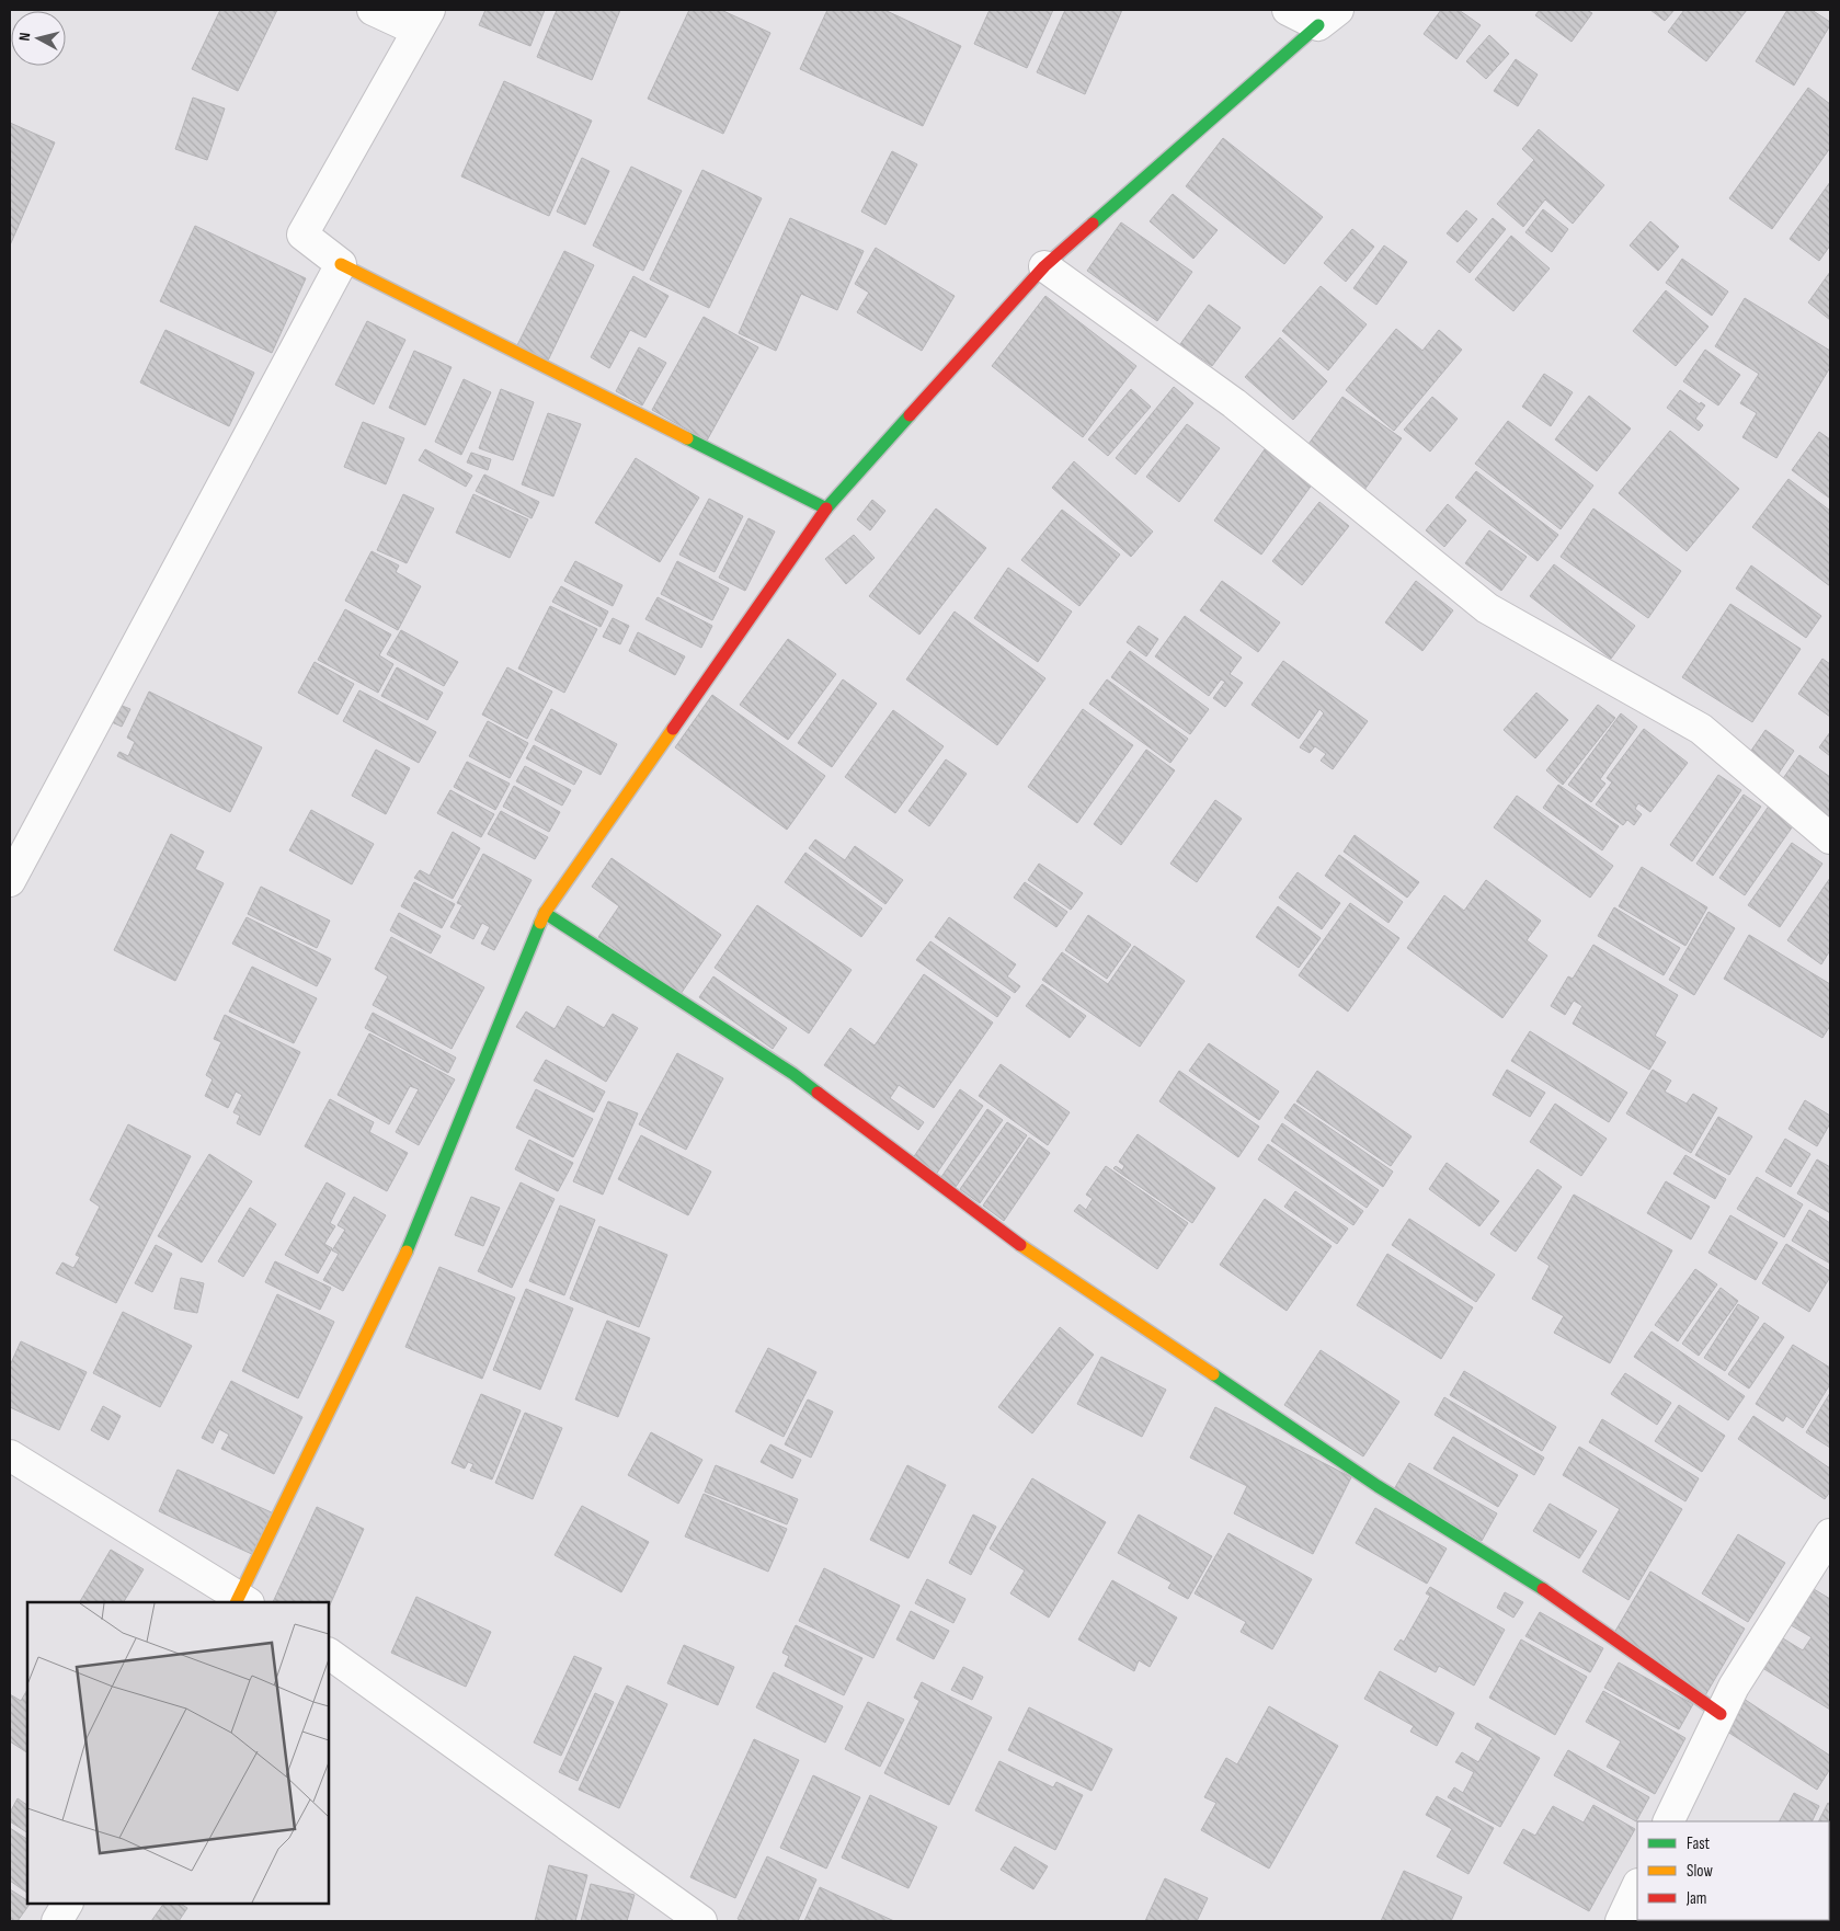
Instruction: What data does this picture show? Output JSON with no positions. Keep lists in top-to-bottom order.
{
  "legend": ["Fast", "Slow", "Jam"],
  "north": "left"
}
